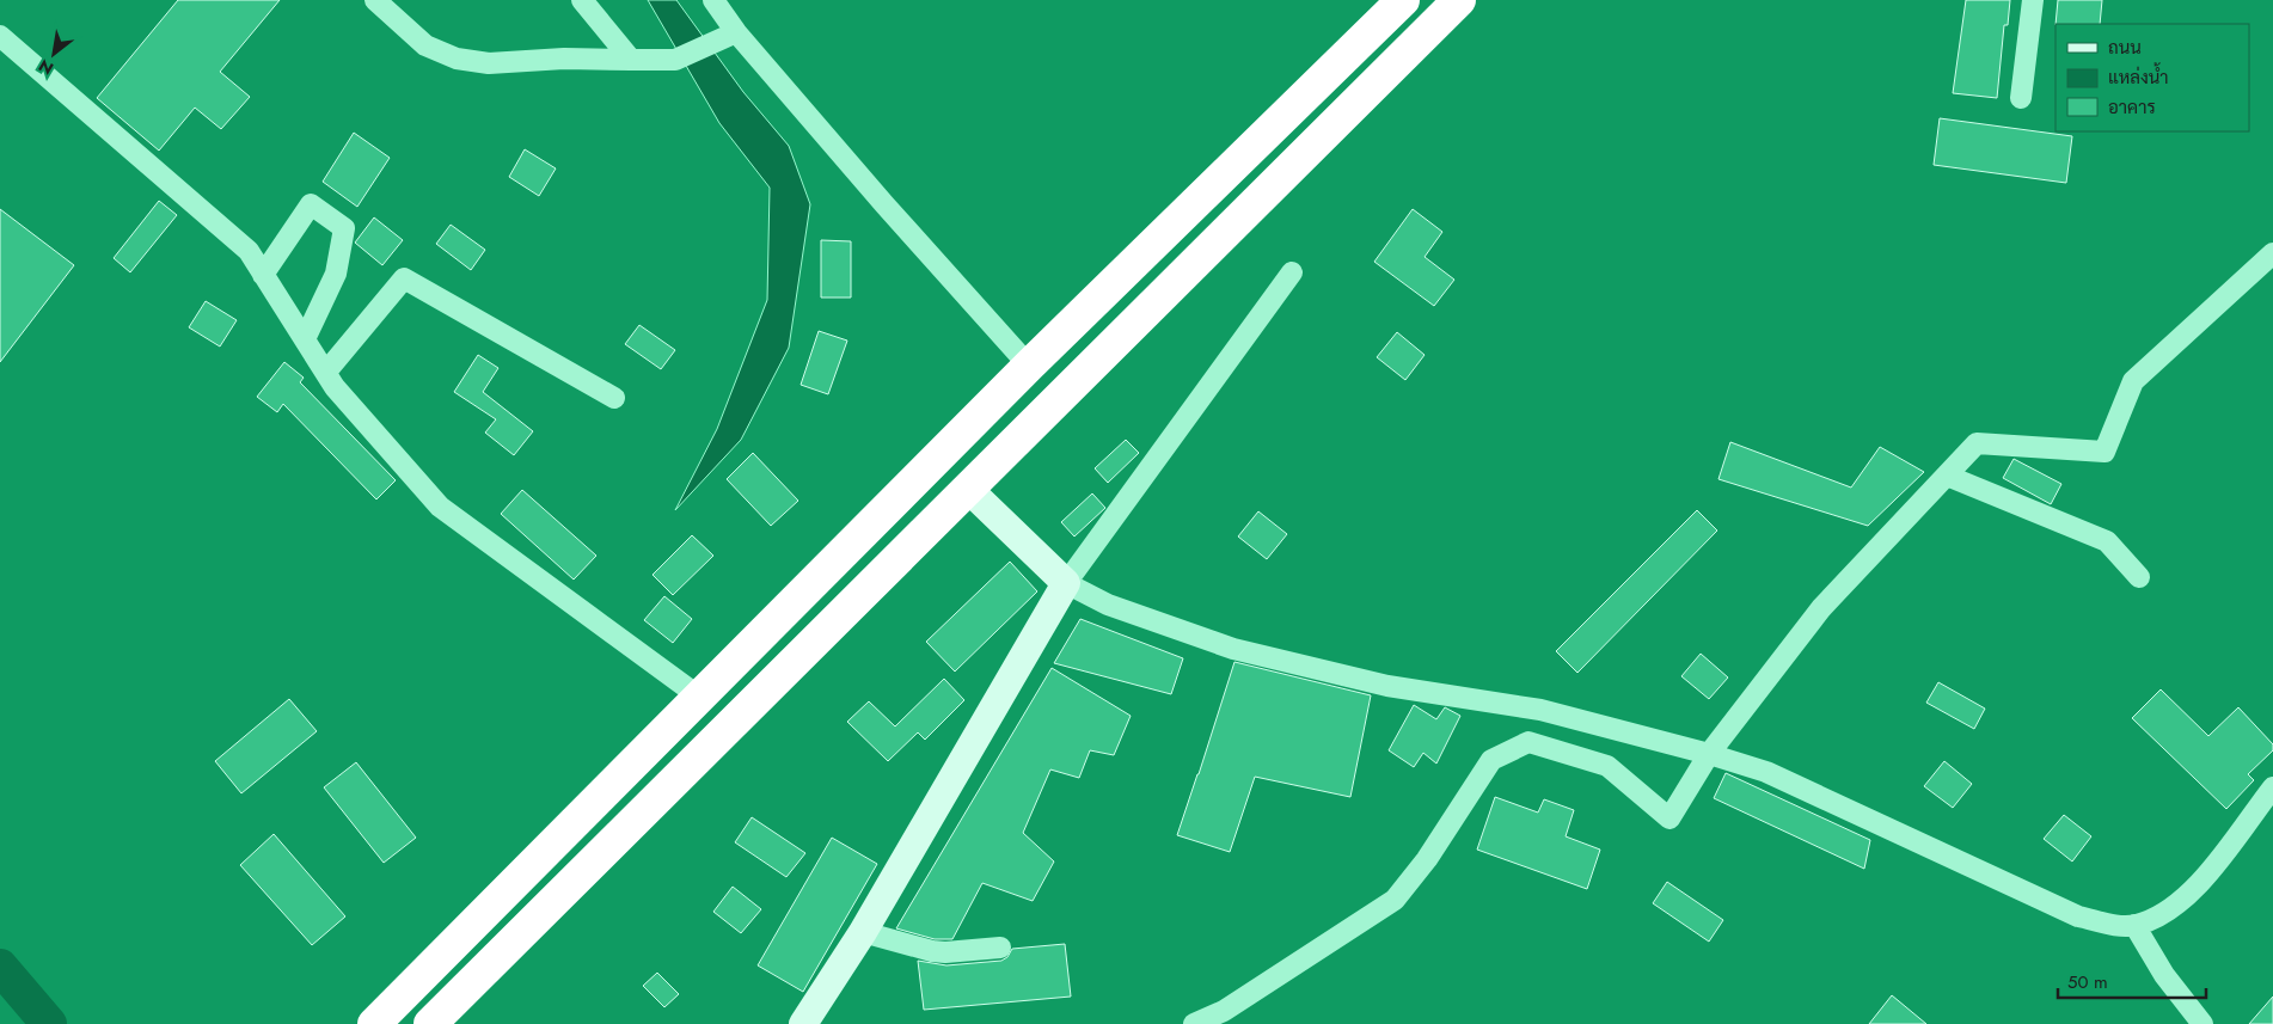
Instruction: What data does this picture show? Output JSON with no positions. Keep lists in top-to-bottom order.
{
  "legend": ["ถนน", "แหล่งน้ำ", "อาคาร"],
  "scale_bar": "50 m",
  "north": "bottom left"
}
